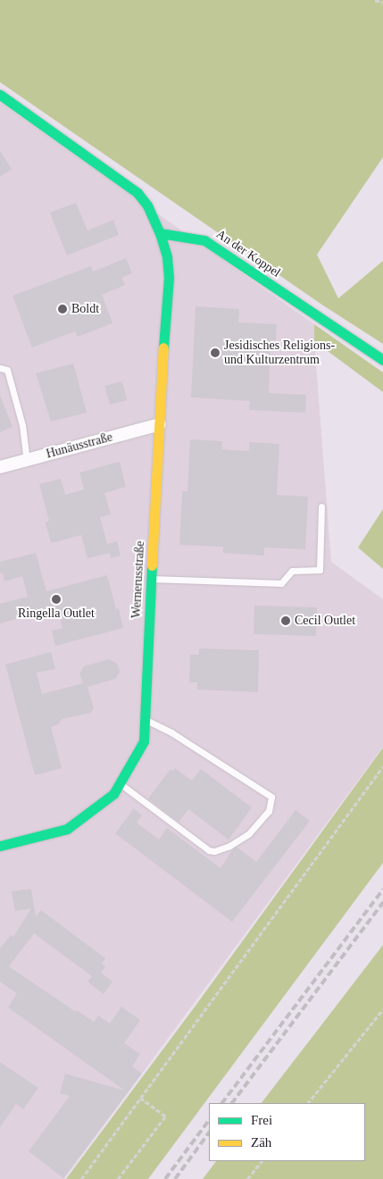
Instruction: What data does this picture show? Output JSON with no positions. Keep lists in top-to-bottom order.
{
  "streets": {
    "street": ["An der Koppel", "Hunäusstraße", "Wernerusstraße"]
  },
  "crossings": [
    ["An der Koppel", "Wernerusstraße"],
    ["Hunäusstraße", "Wernerusstraße"]
  ],
  "places": [
    "Boldt",
    "Jesidisches Religions- und Kulturzentrum",
    "Ringella Outlet",
    "Cecil Outlet"
  ],
  "legend": ["Frei", "Zäh"]
}
